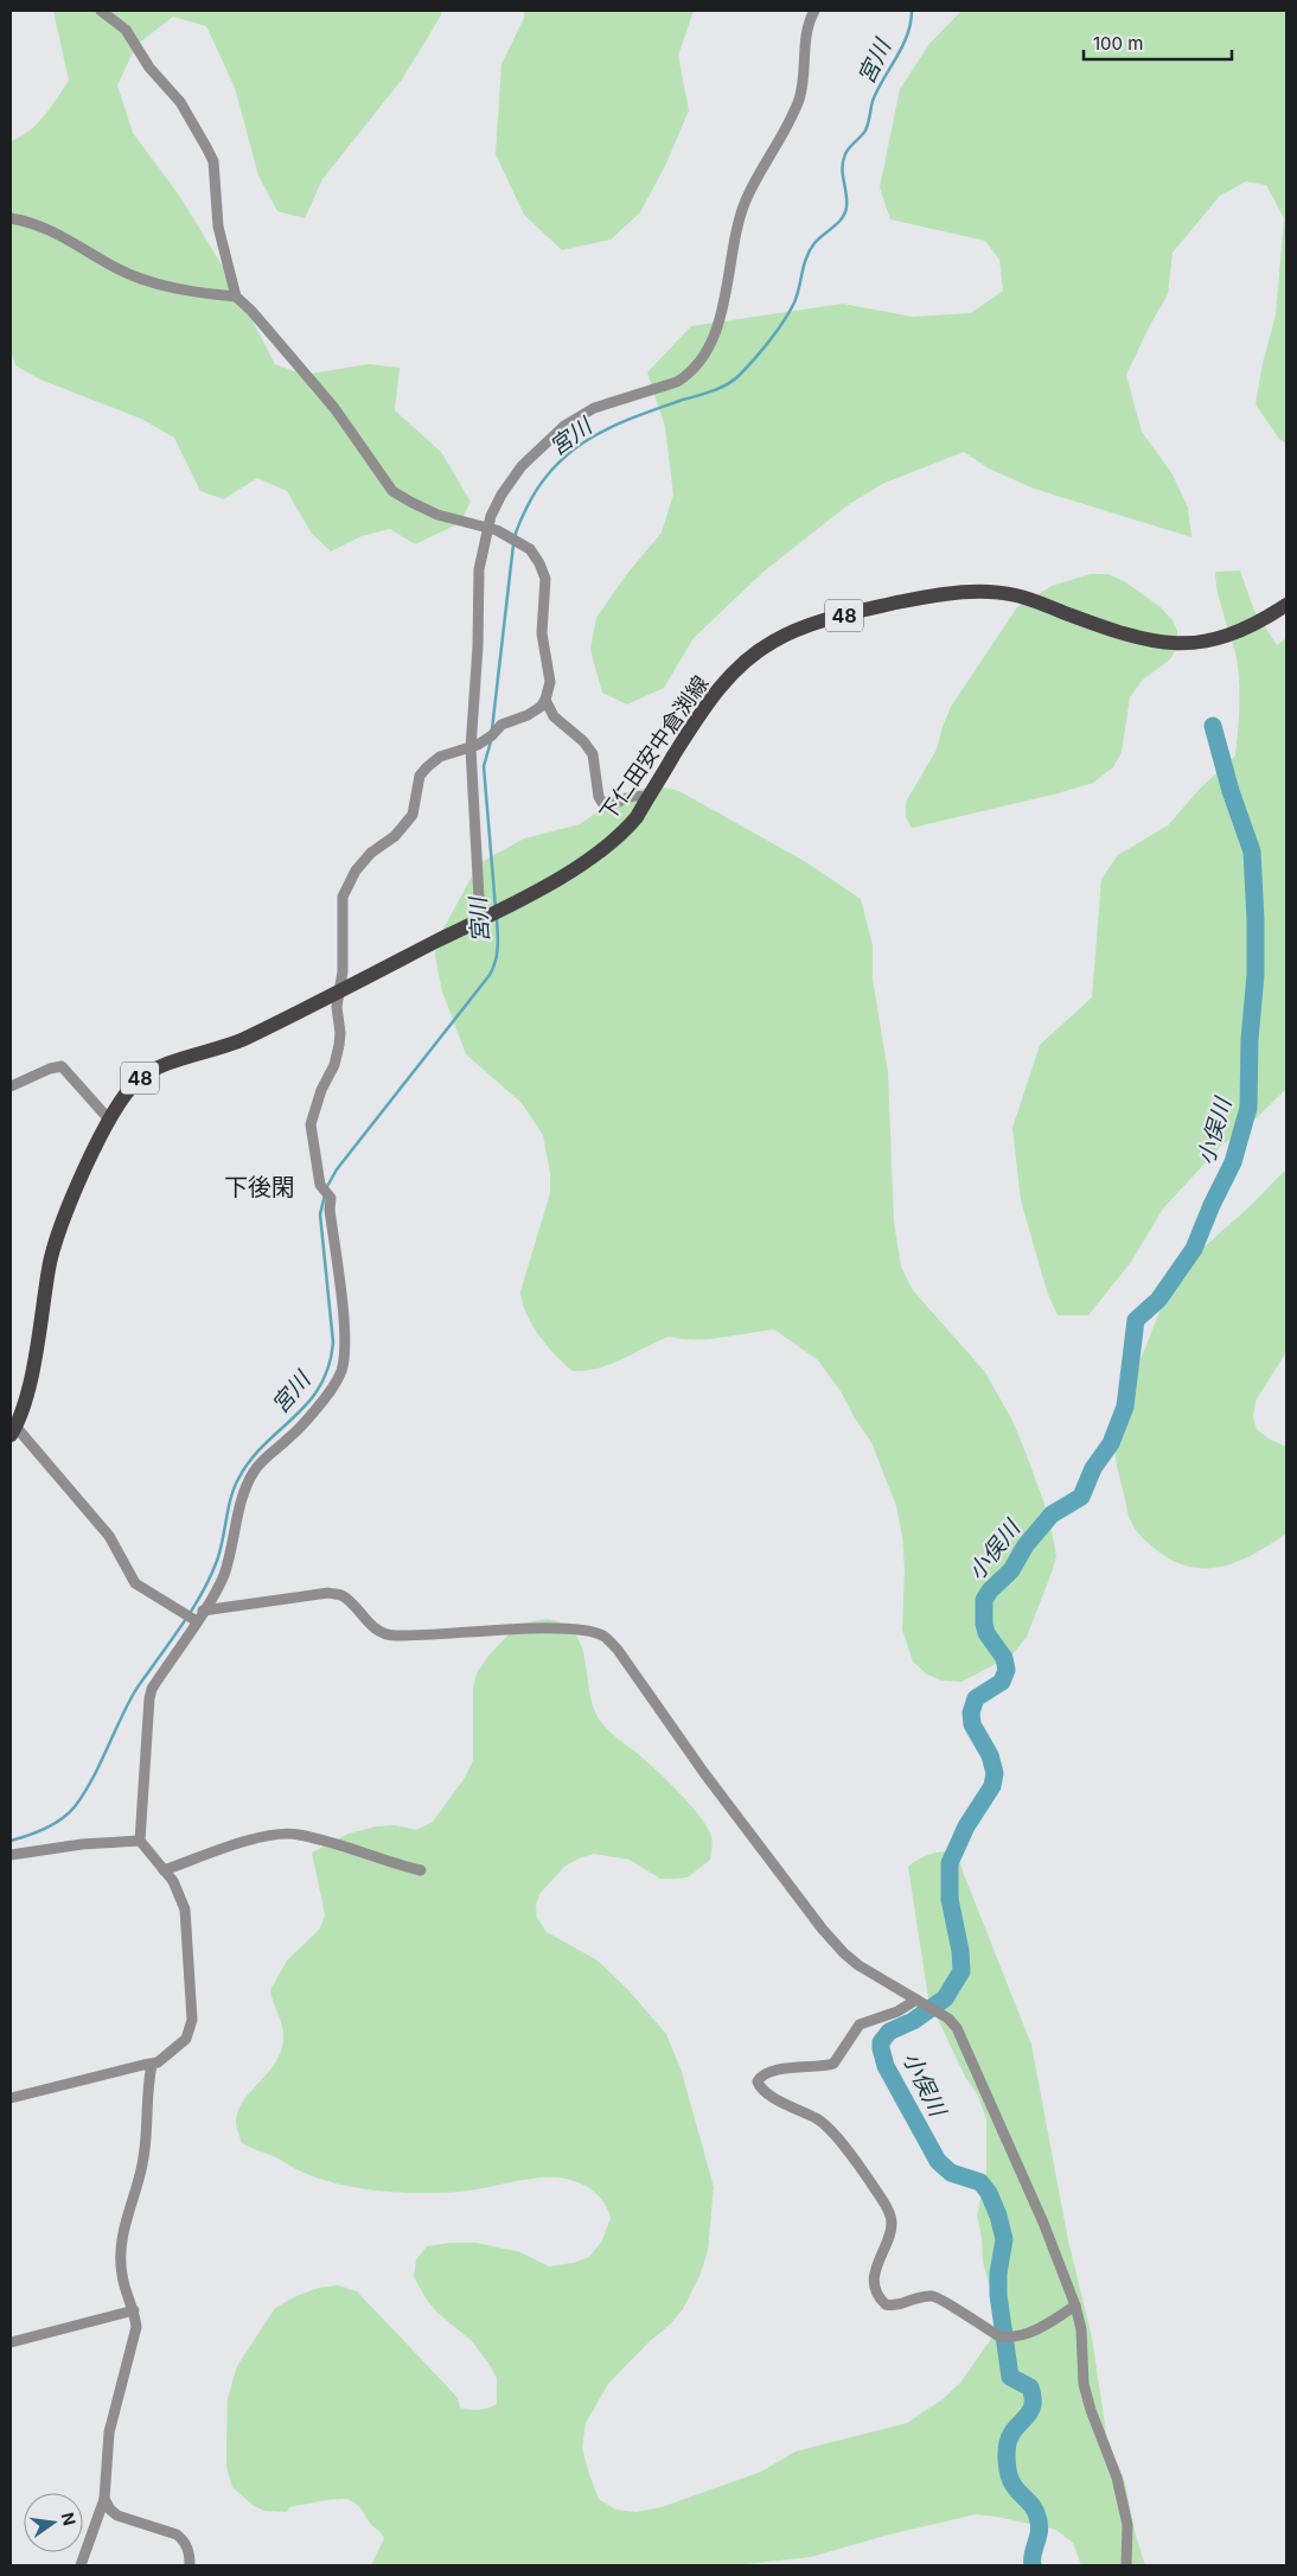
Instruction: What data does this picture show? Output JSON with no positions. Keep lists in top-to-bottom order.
{
  "streets": {
    "main road": ["48", "下仁田安中倉渕線"]
  },
  "districts": ["下後閑"],
  "water": ["宮川", "小俣川"],
  "scale_bar": "100 m",
  "north": "right"
}
